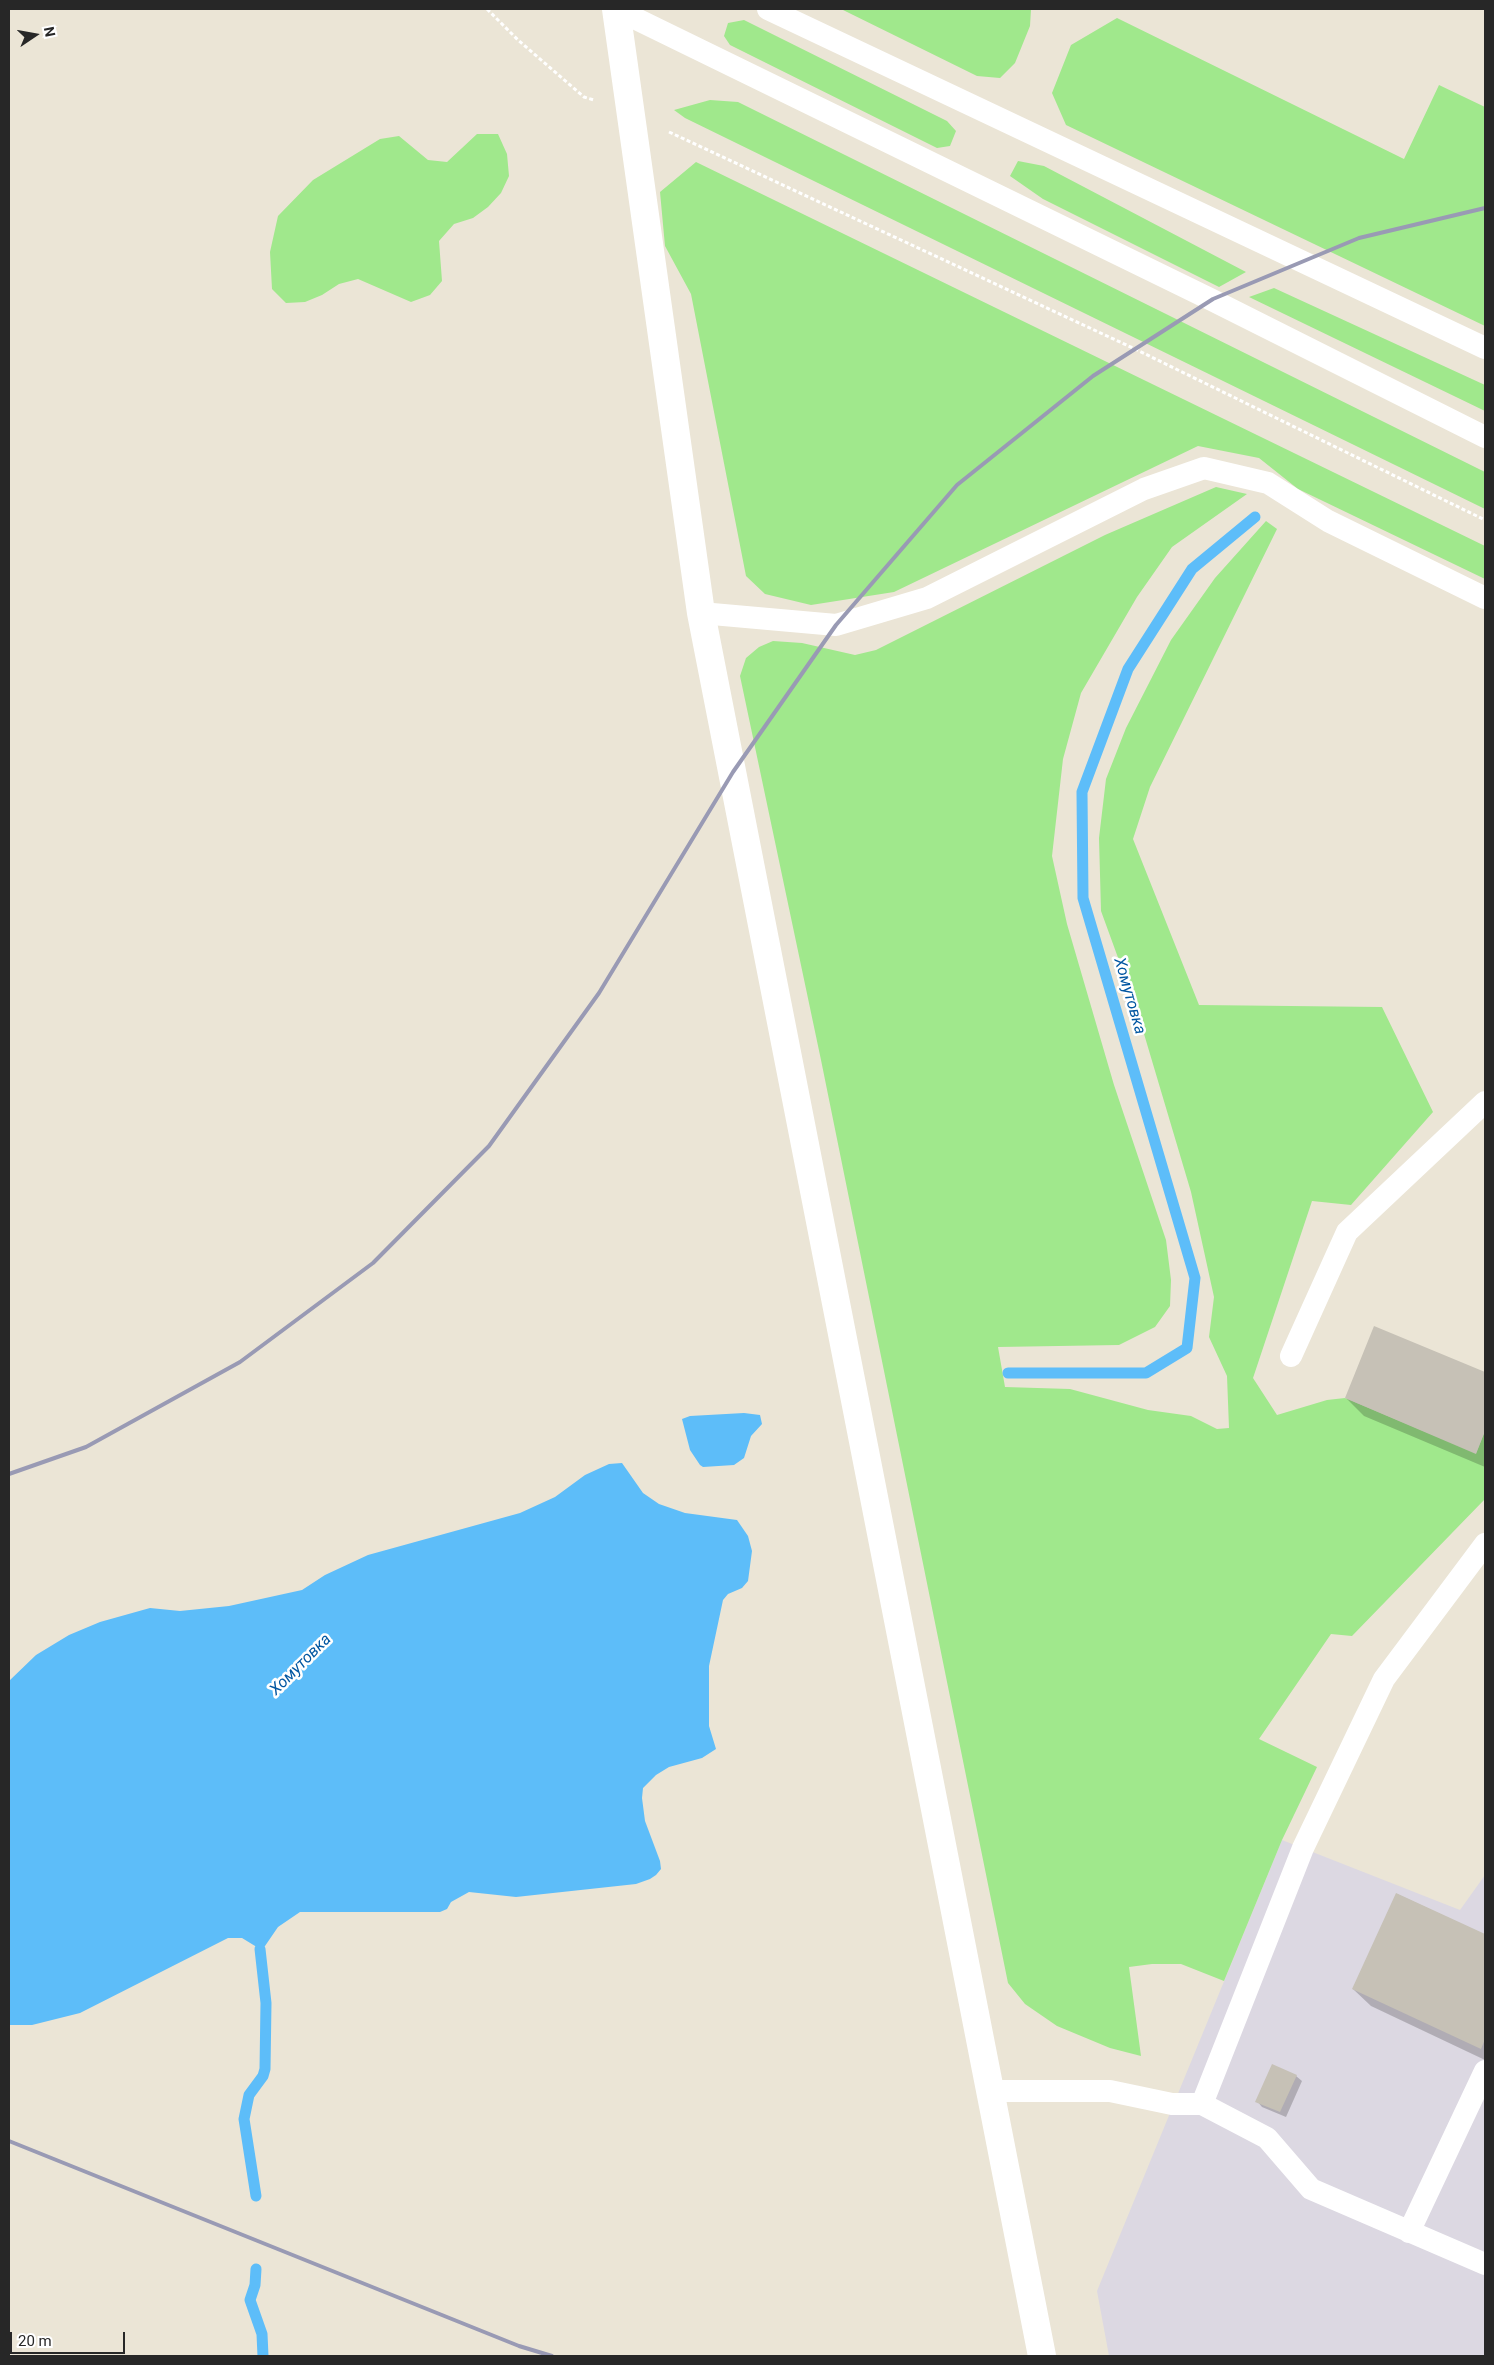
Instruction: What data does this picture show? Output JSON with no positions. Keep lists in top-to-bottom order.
{
  "water": ["Хомутовка"],
  "scale_bar": "20 m",
  "north": "right"
}
